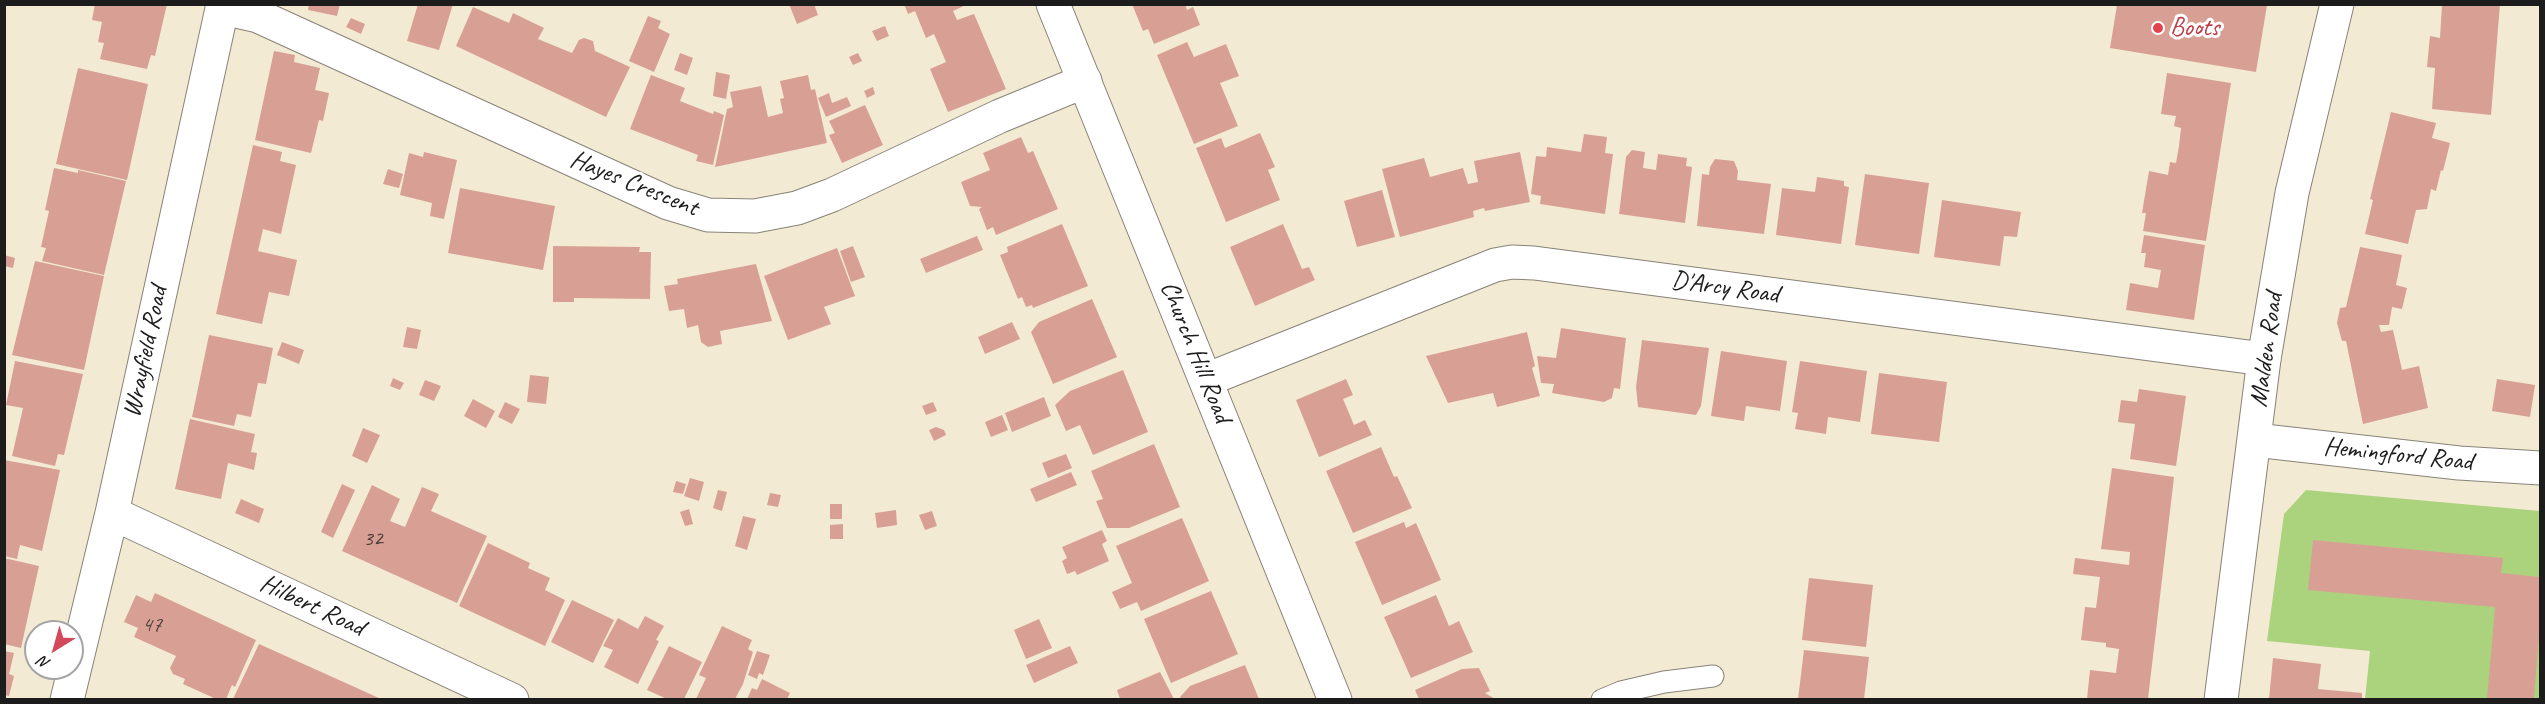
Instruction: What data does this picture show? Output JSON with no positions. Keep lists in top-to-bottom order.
{
  "streets": {
    "street": [
      "Hayes Crescent",
      "D'Arcy Road",
      "Malden Road",
      "Wrayfield Road",
      "Church Hill Road",
      "Hemingford Road",
      "Hilbert Road"
    ]
  },
  "crossings": [
    ["Hayes Crescent", "Wrayfield Road"],
    ["Hayes Crescent", "Church Hill Road"],
    ["D'Arcy Road", "Malden Road"],
    ["D'Arcy Road", "Church Hill Road"],
    ["Malden Road", "Hemingford Road"],
    ["Wrayfield Road", "Hilbert Road"]
  ],
  "places": ["Boots"],
  "house_numbers": ["32", "47"],
  "north": "bottom left"
}
